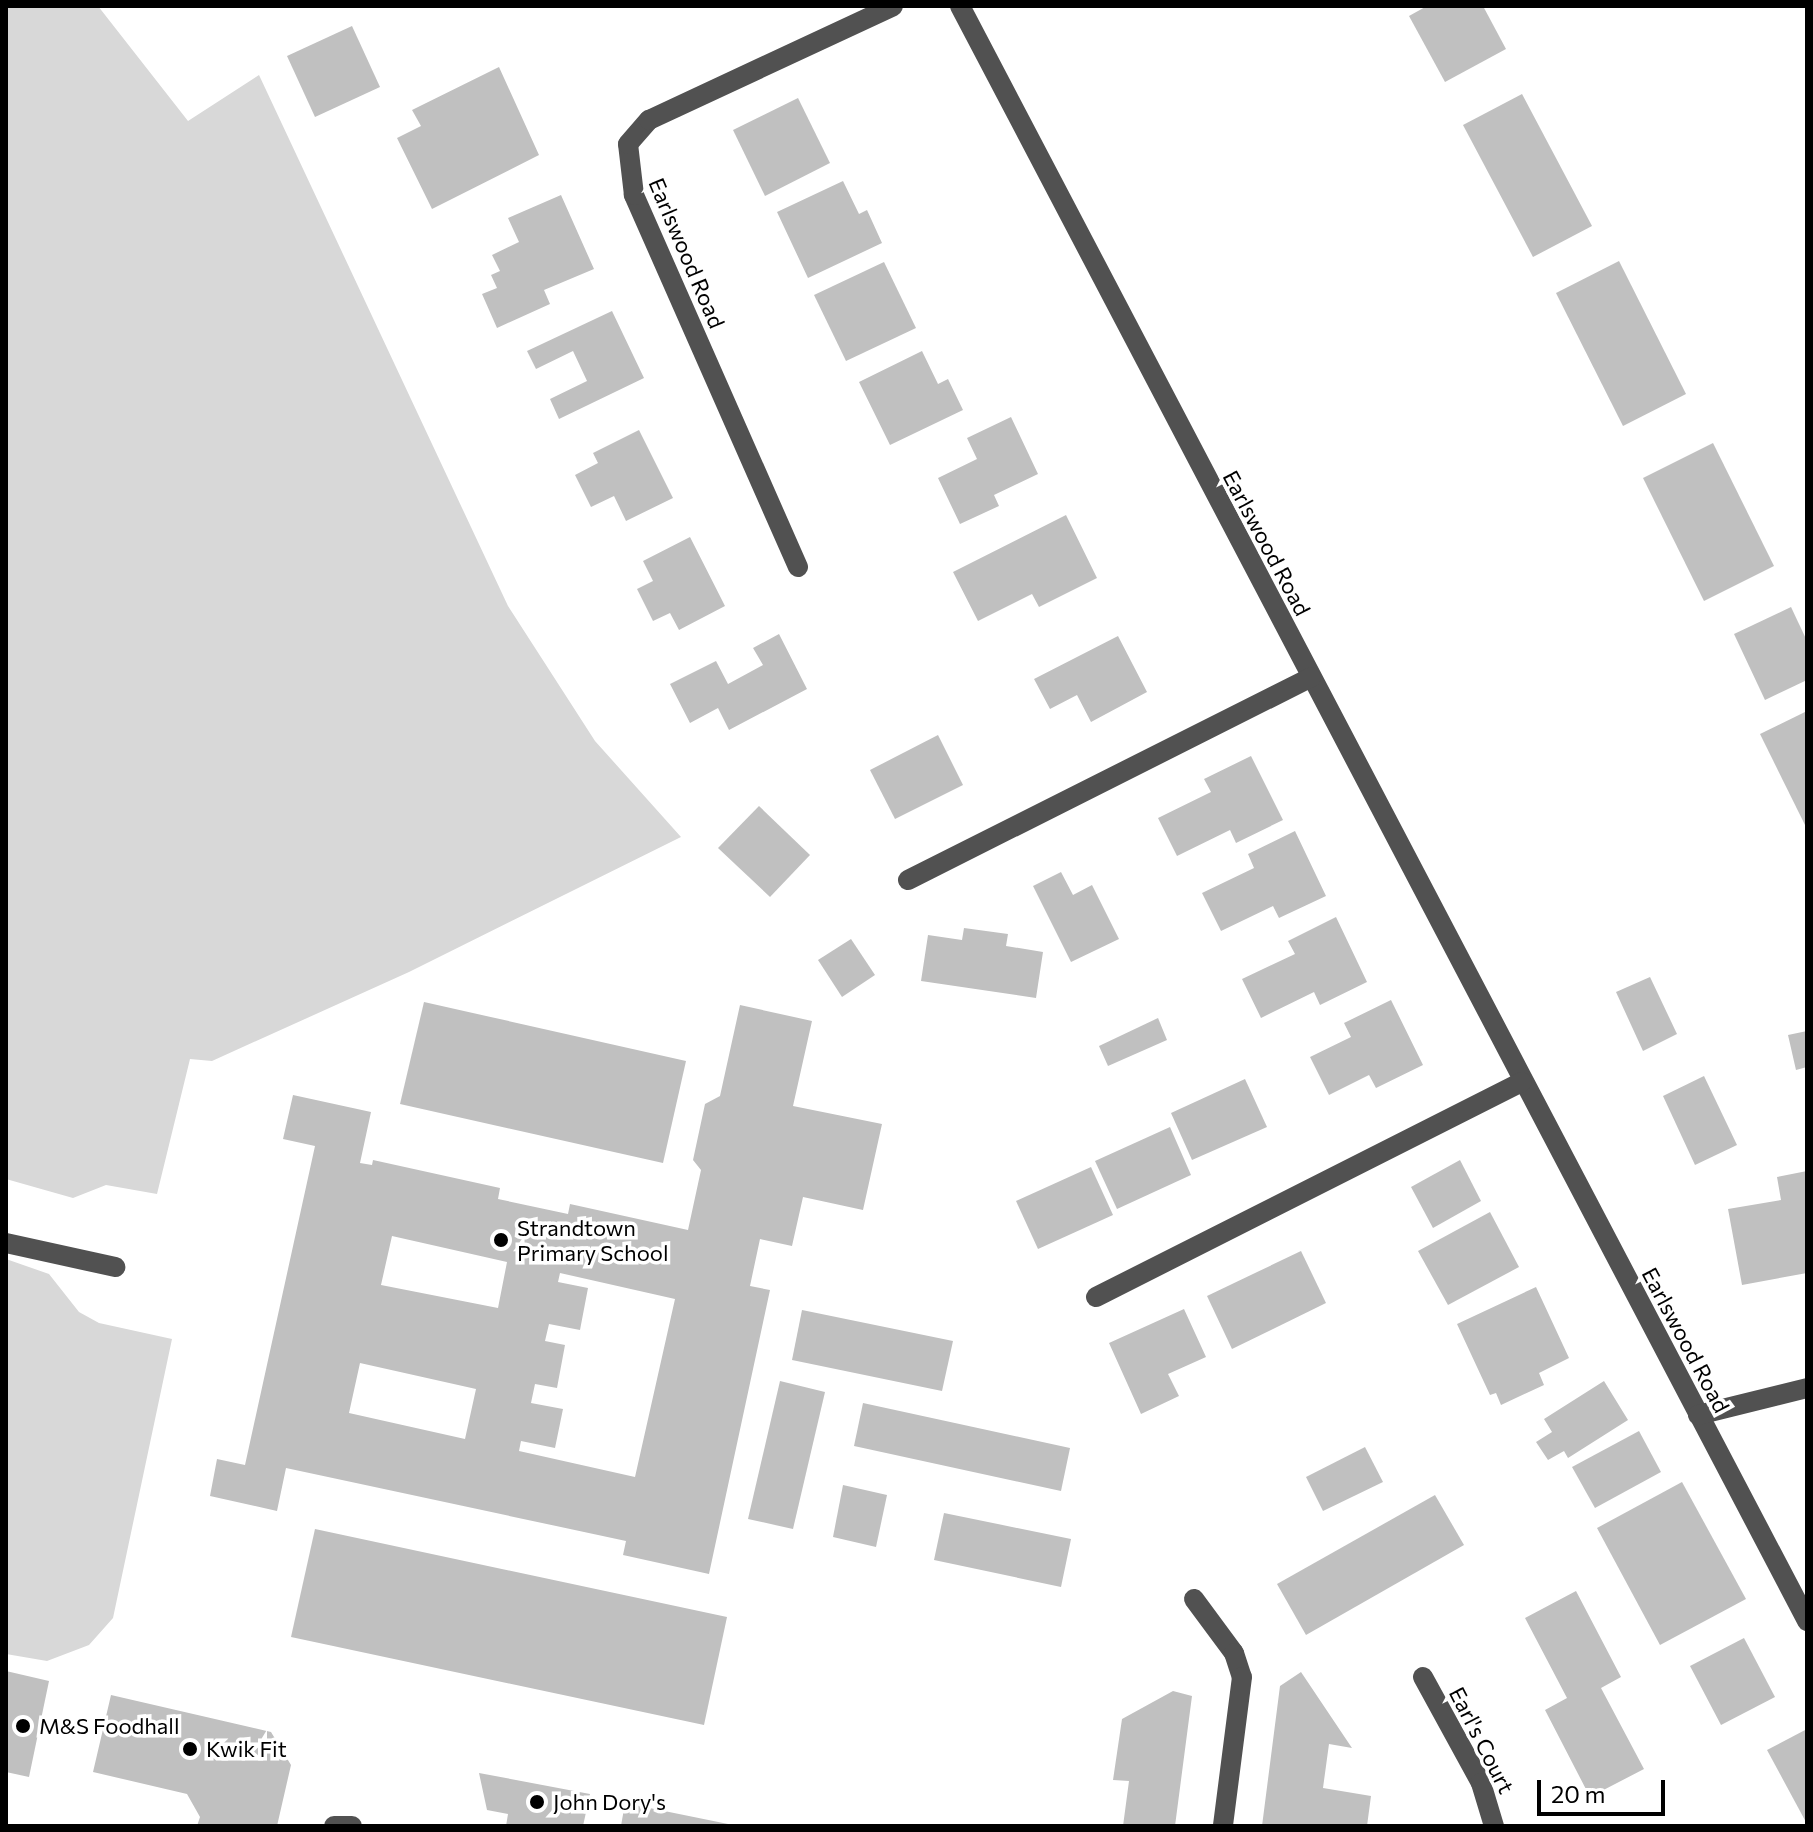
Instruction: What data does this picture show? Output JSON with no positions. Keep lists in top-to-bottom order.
{
  "streets": {
    "street": ["Earlswood Road", "Earl's Court"]
  },
  "places": [
    "Strandtown Primary School",
    "M&S Foodhall",
    "Kwik Fit",
    "John Dory's"
  ],
  "scale_bar": "20 m"
}
